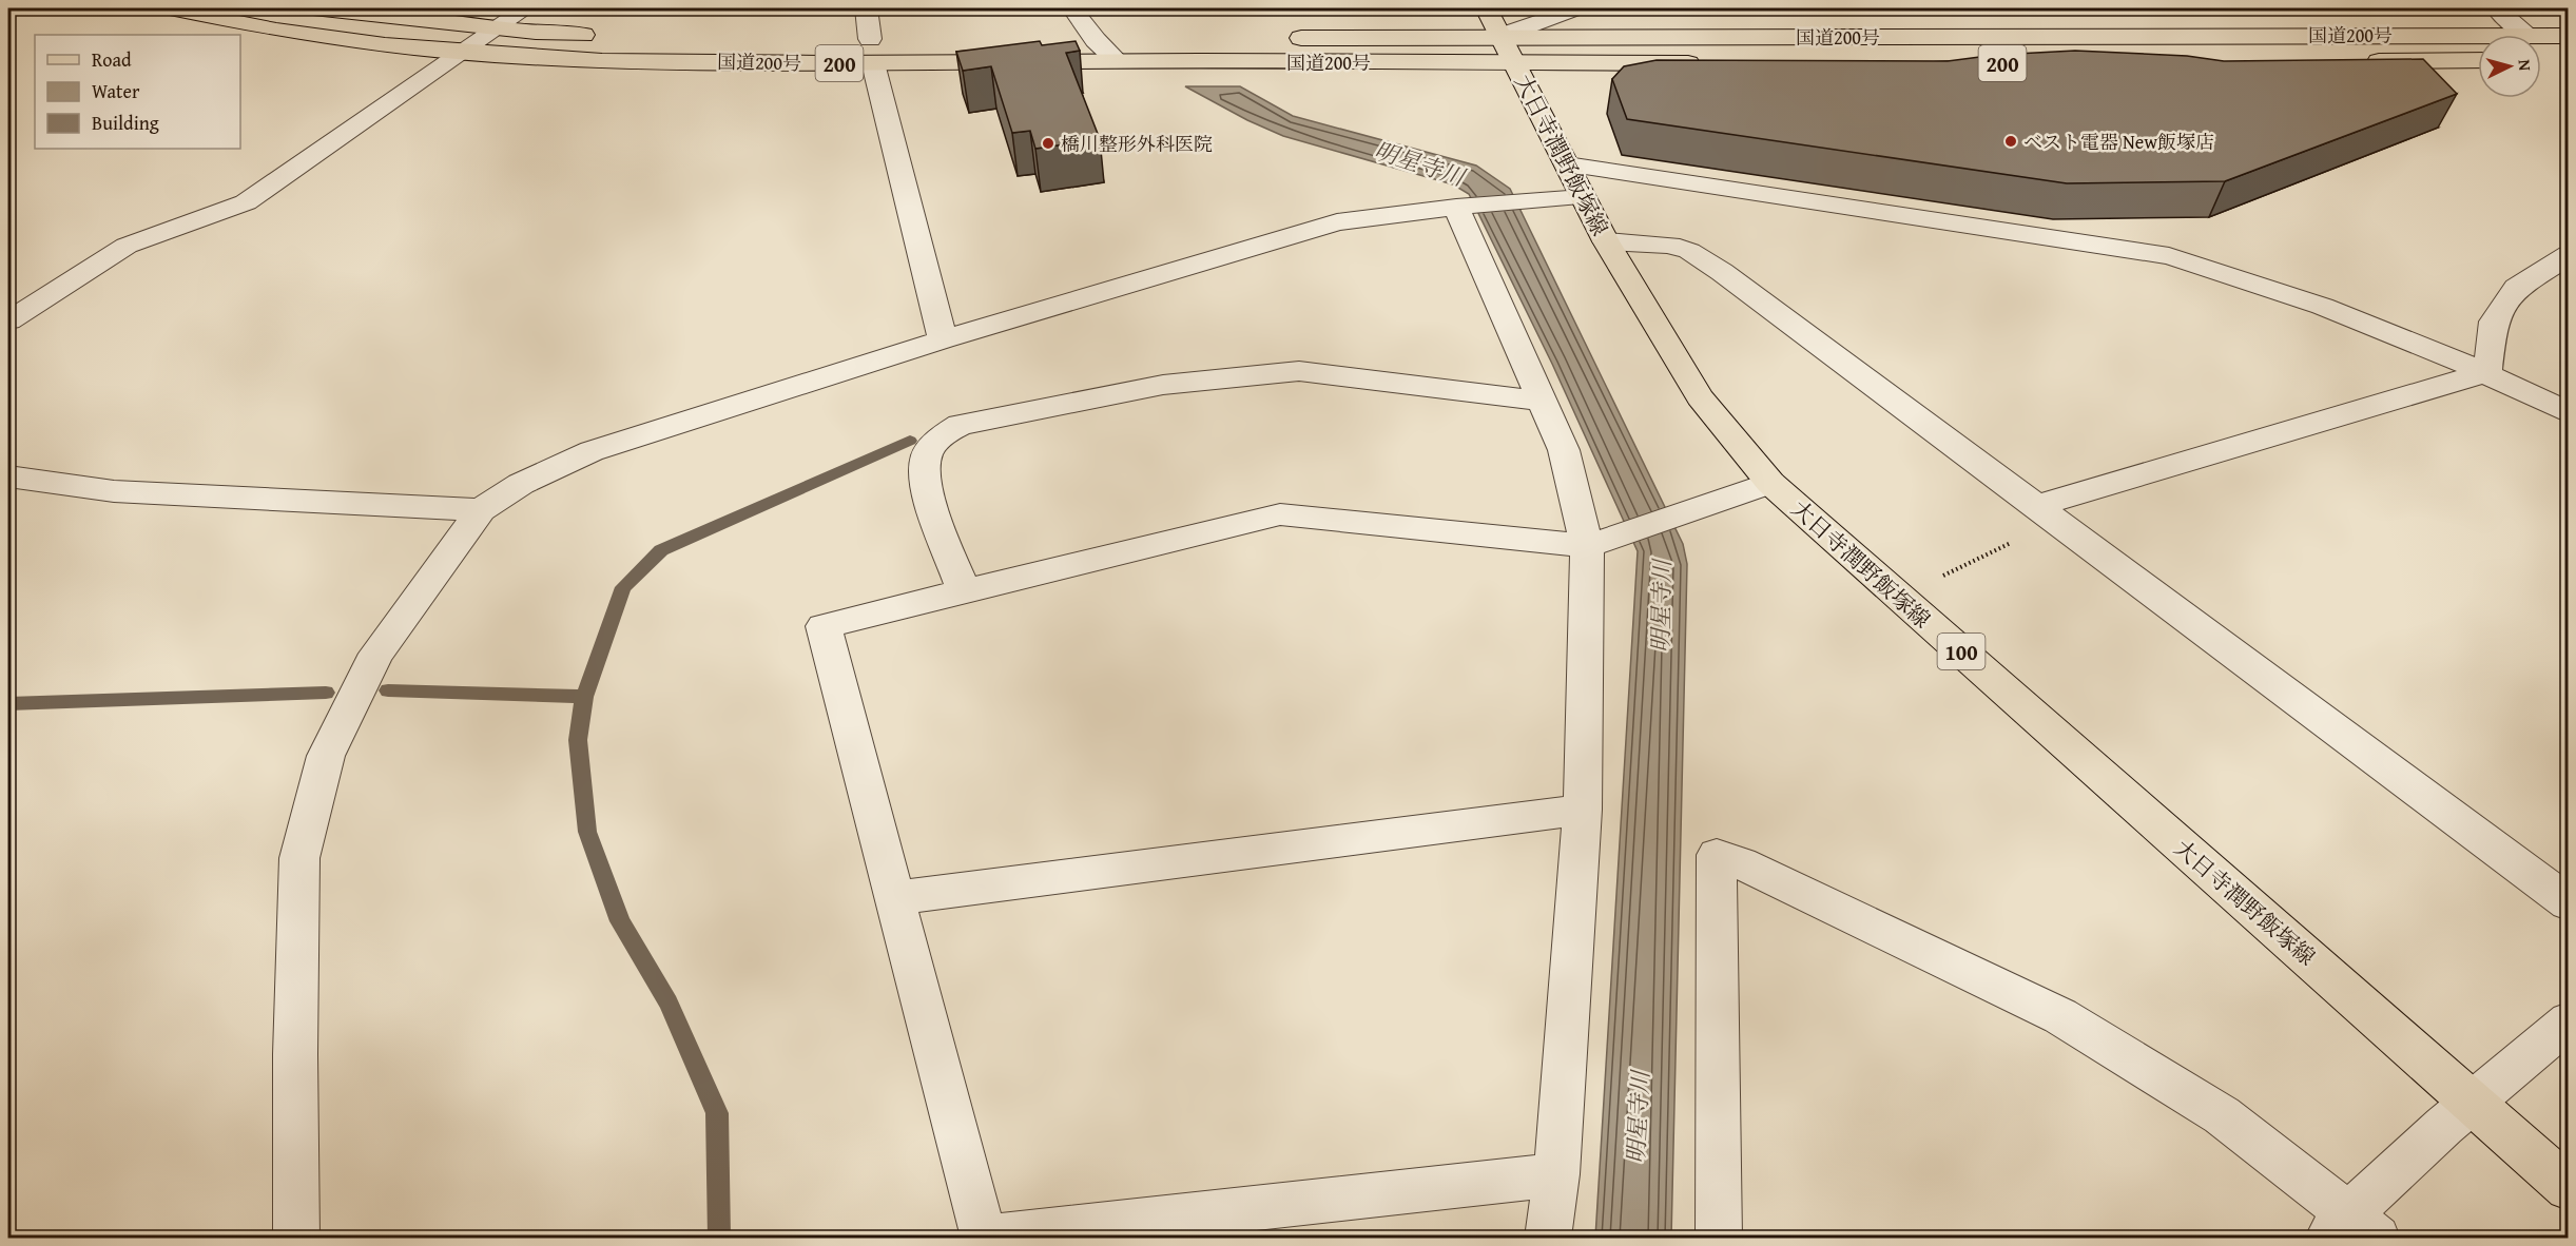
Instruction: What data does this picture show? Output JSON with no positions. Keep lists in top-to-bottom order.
{
  "streets": {
    "main road": [
      "国道200号",
      "200",
      "大日寺潤野飯塚線",
      "100"
    ]
  },
  "crossings": [
    ["国道200号", "大日寺潤野飯塚線"]
  ],
  "water": ["明星寺川"],
  "places": ["ベスト電器 New飯塚店", "橋川整形外科医院"],
  "legend": ["Road", "Water", "Building"],
  "north": "right"
}
